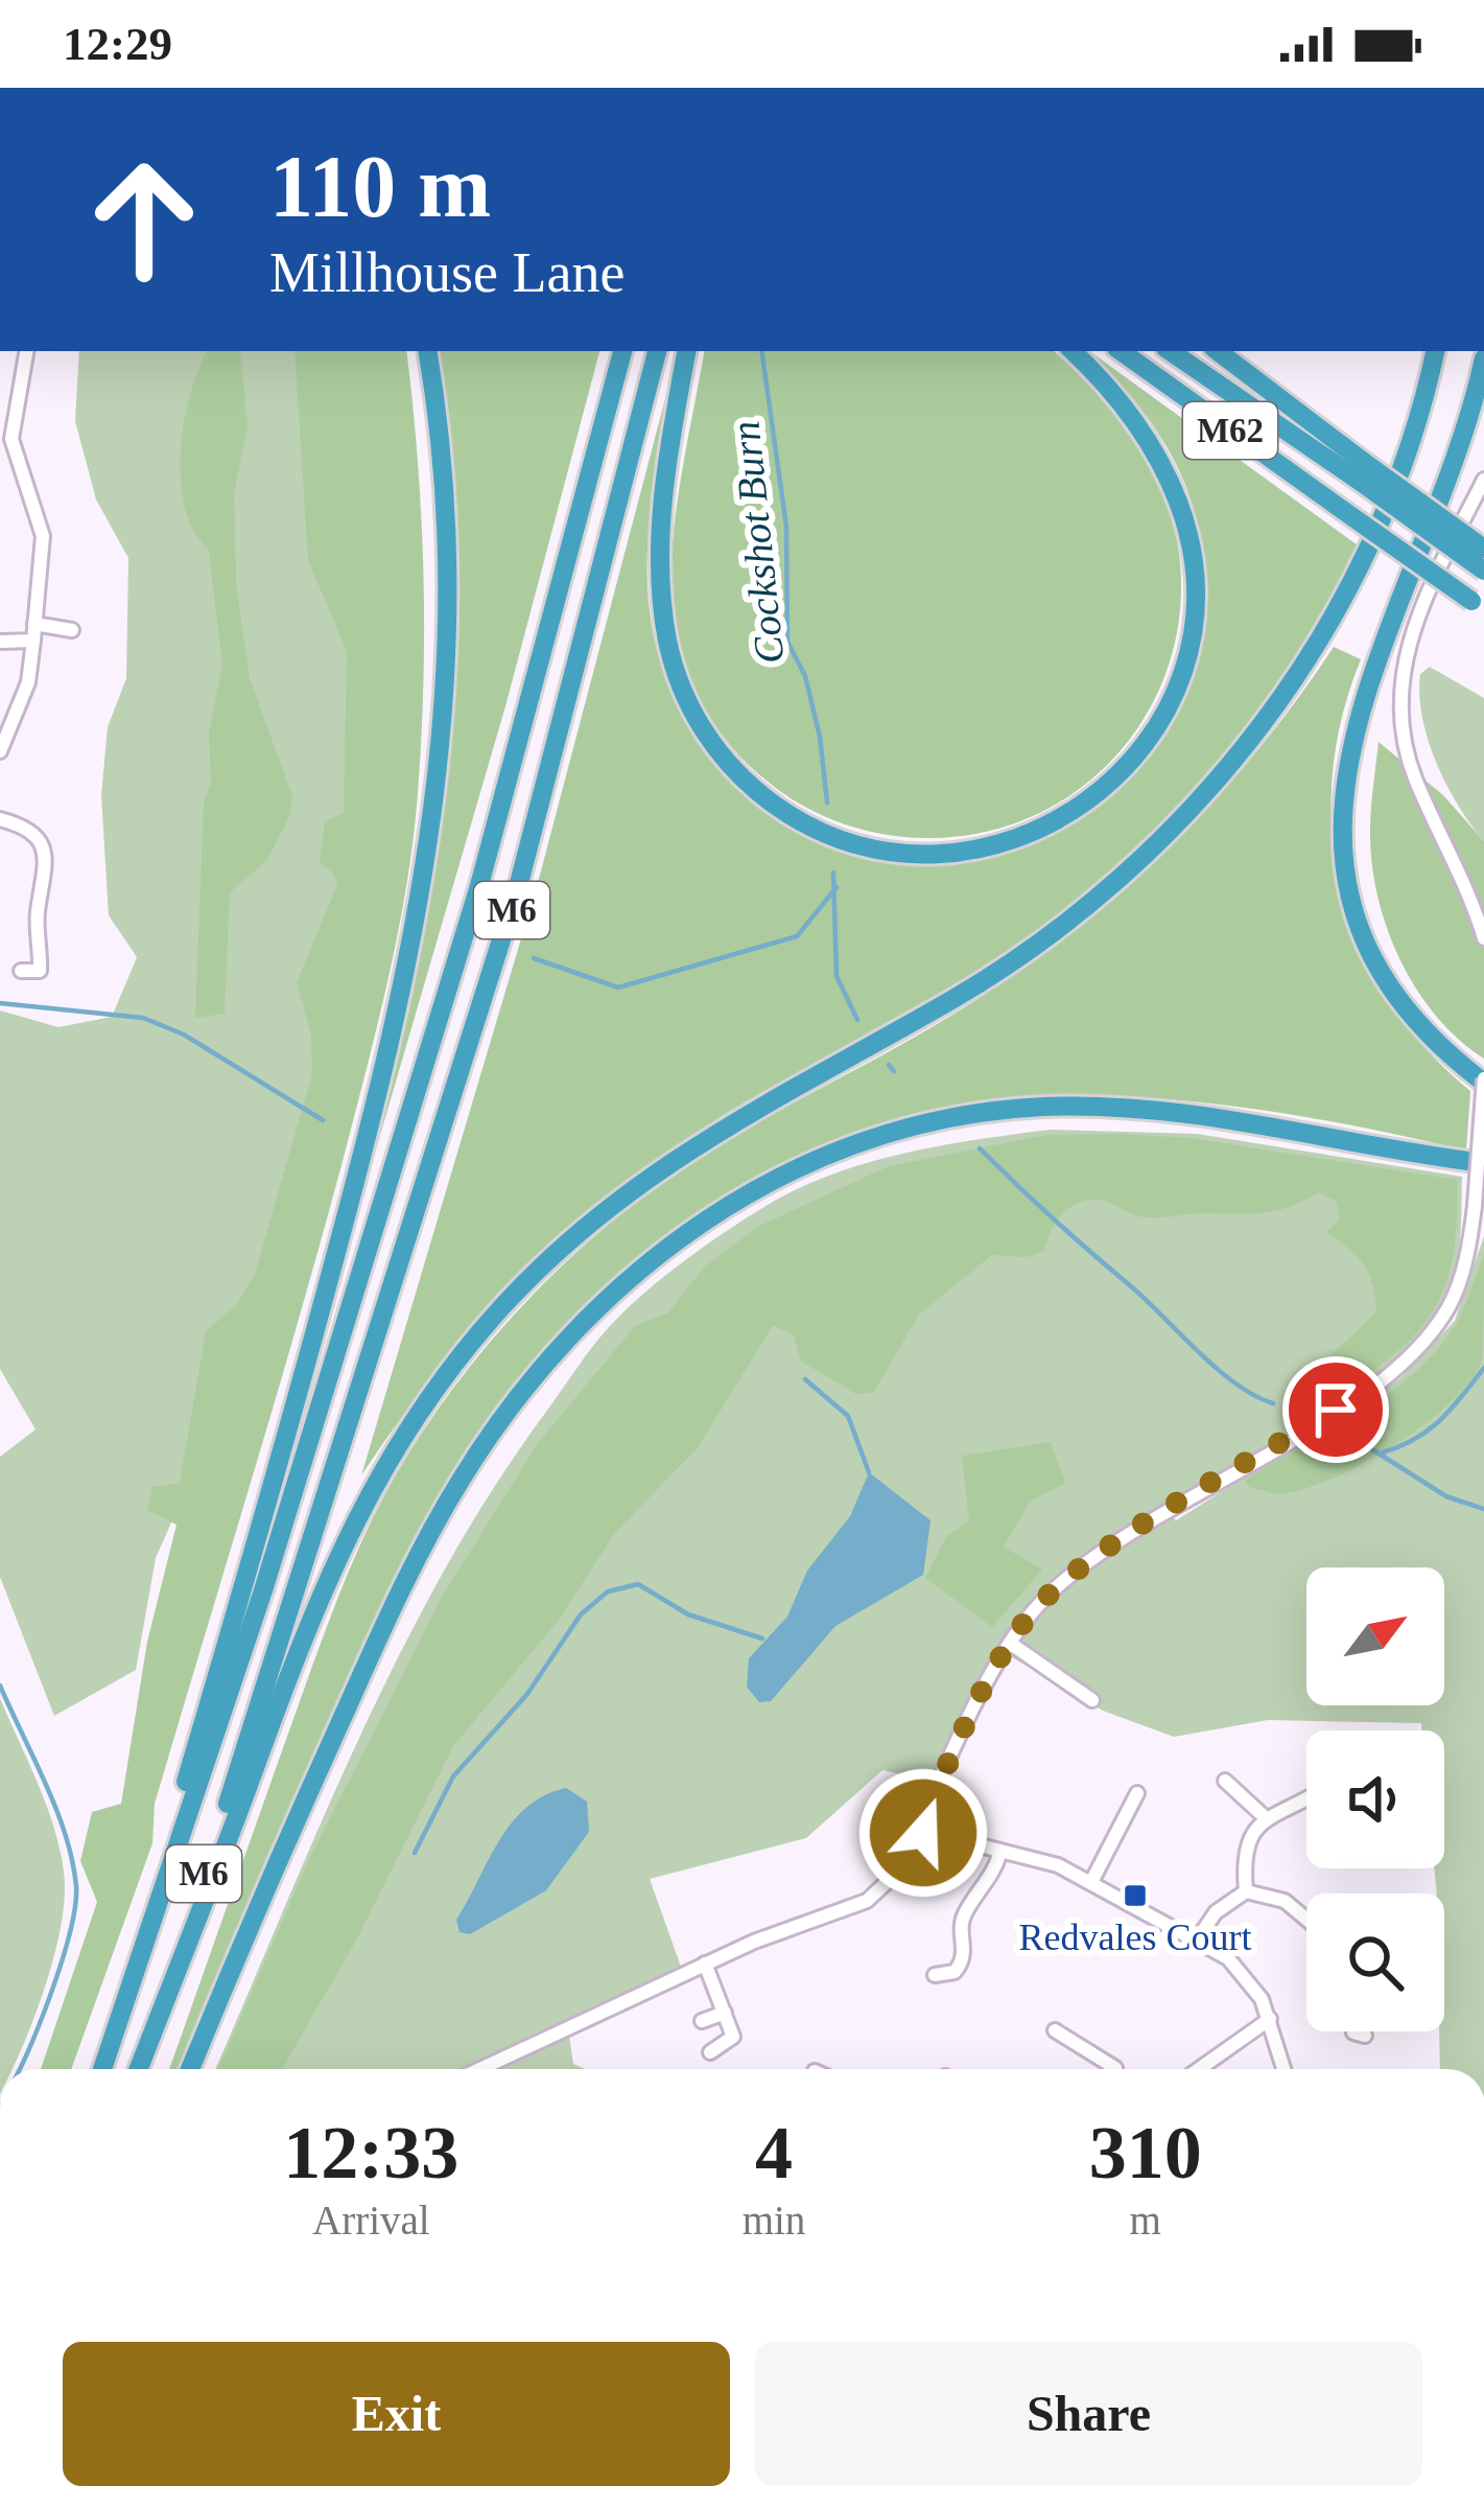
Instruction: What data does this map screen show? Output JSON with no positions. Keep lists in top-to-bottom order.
{
  "streets": {
    "highway": ["M62", "M6"]
  },
  "water": ["Cockshot Burn"],
  "places": {
    "transit": ["Redvales Court"]
  },
  "north": "top right",
  "page": {
    "status": "12:29",
    "turn": ["110 m", "Millhouse Lane"],
    "eta": [
      "12:33",
      "Arrival",
      "4",
      "min",
      "310",
      "m"
    ],
    "buttons": ["Exit", "Share"]
  }
}
